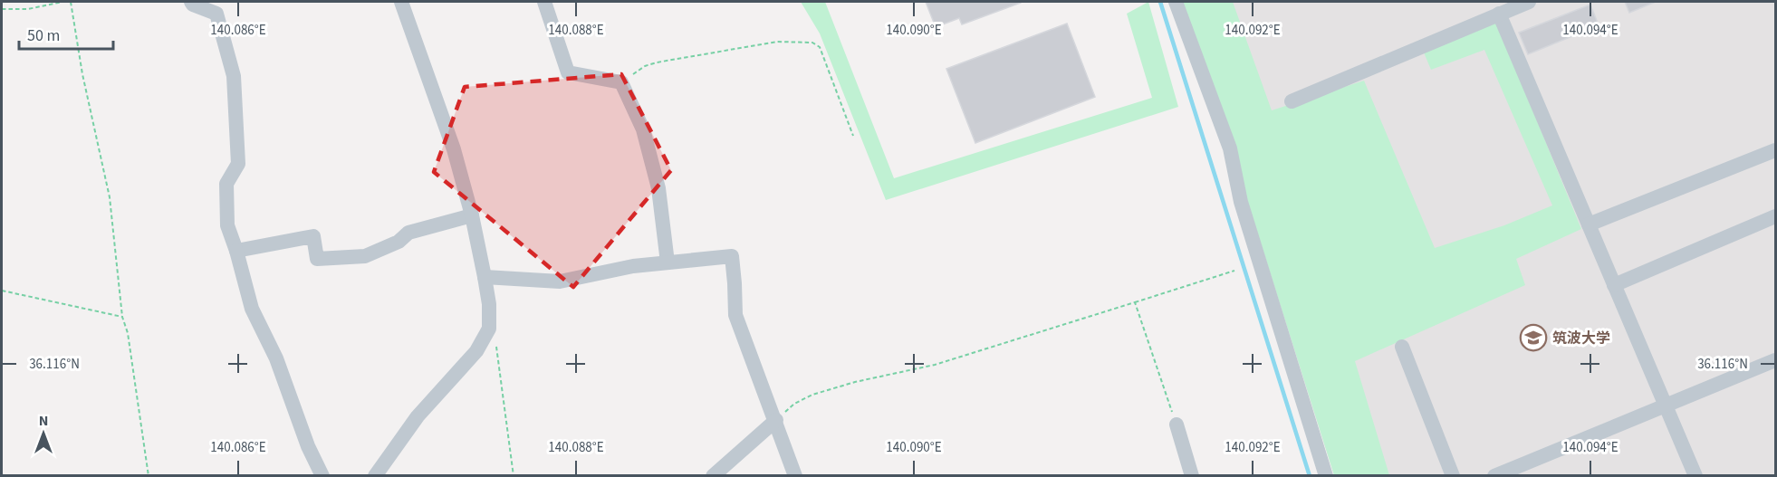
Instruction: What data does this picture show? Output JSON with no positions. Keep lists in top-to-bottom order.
{
  "places": {
    "school or university": ["筑波大学"]
  },
  "scale_bar": "50 m",
  "north": "top",
  "coordinates": [
    "140.086°E",
    "140.088°E",
    "140.090°E",
    "140.092°E",
    "140.094°E",
    "36.116°N"
  ]
}
